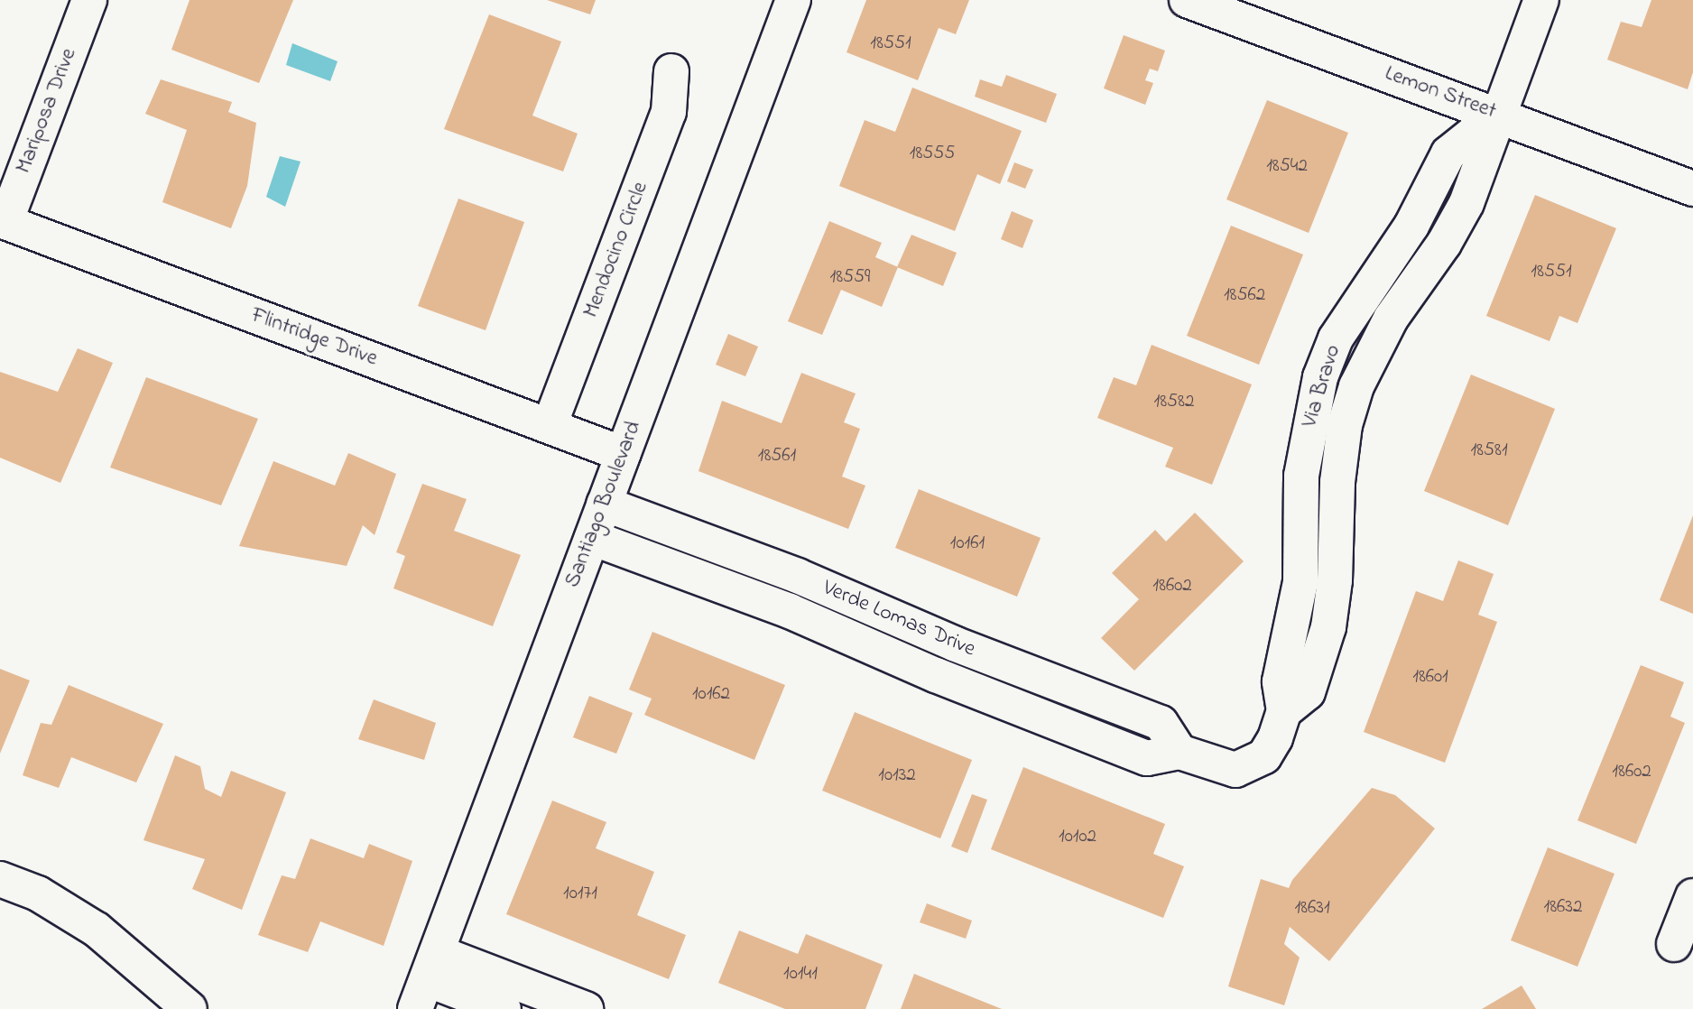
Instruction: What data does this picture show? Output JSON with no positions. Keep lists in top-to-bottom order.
{
  "streets": {
    "street": [
      "Lemon Street",
      "Mariposa Drive",
      "Mendocino Circle",
      "Flintridge Drive",
      "Via Bravo",
      "Santiago Boulevard",
      "Verde Lomas Drive"
    ]
  },
  "crossings": [
    ["Lemon Street", "Via Bravo"],
    ["Mariposa Drive", "Flintridge Drive"],
    ["Mendocino Circle", "Flintridge Drive"],
    ["Flintridge Drive", "Santiago Boulevard"],
    ["Via Bravo", "Verde Lomas Drive"],
    ["Santiago Boulevard", "Verde Lomas Drive"]
  ],
  "house_numbers": [
    "18551",
    "18555",
    "18542",
    "18551",
    "18559",
    "18562",
    "18582",
    "18581",
    "18561",
    "10161",
    "18602",
    "18601",
    "10162",
    "18602",
    "10132",
    "10102",
    "10171",
    "18632",
    "18631",
    "10141"
  ]
}
